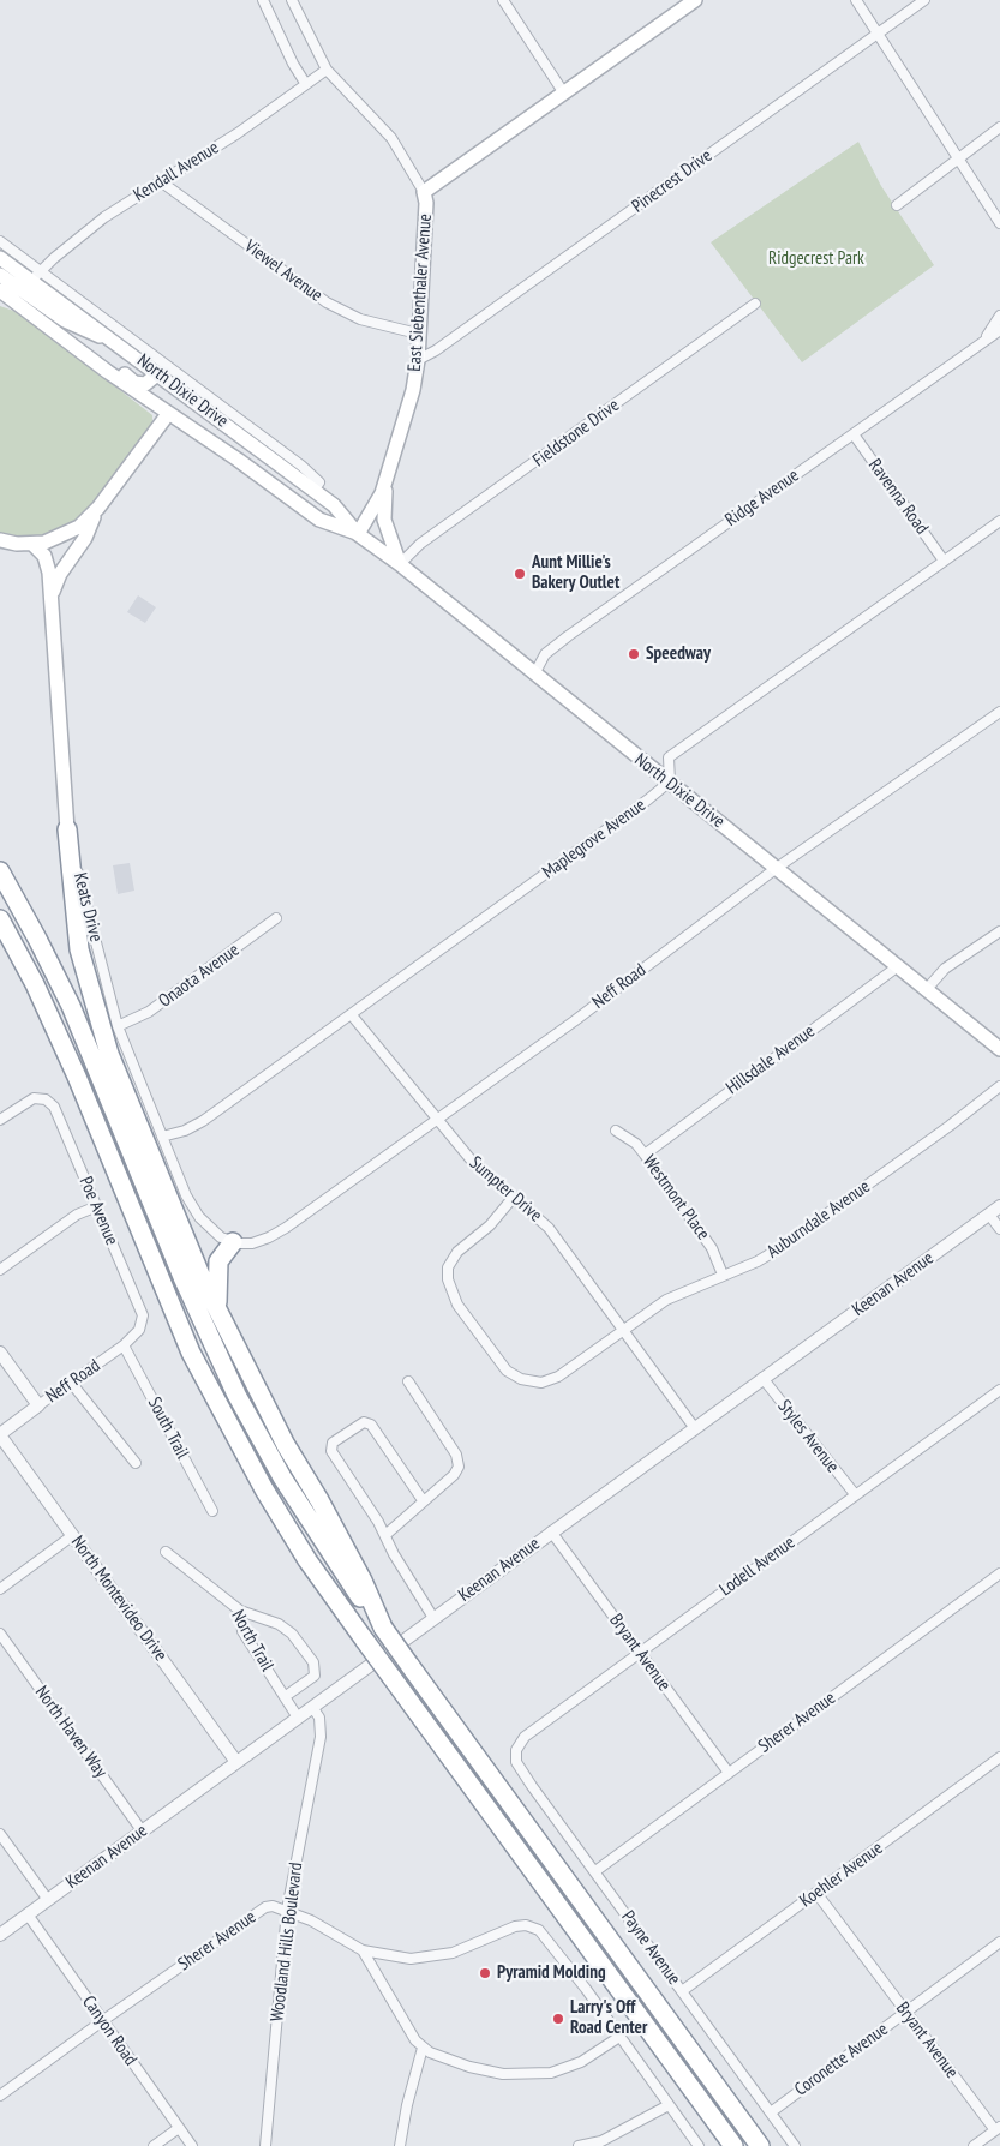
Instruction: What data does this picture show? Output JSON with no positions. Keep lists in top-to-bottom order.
{
  "streets": {
    "main road": ["East Siebenthaler Avenue", "North Dixie Drive", "Keats Drive"],
    "street": [
      "Kendall Avenue",
      "Pinecrest Drive",
      "Viewel Avenue",
      "Fieldstone Drive",
      "Ravenna Road",
      "Ridge Avenue",
      "Maplegrove Avenue",
      "Onaota Avenue",
      "Neff Road",
      "Hillsdale Avenue",
      "Sumpter Drive",
      "Westmont Place",
      "Poe Avenue",
      "Auburndale Avenue",
      "Keenan Avenue",
      "South Trail",
      "Styles Avenue",
      "Lodell Avenue",
      "North Montevideo Drive",
      "North Trail",
      "Bryant Avenue",
      "Sherer Avenue",
      "North Haven Way",
      "Koehler Avenue",
      "Woodland Hills Boulevard",
      "Payne Avenue",
      "Canyon Road",
      "Coronette Avenue"
    ]
  },
  "crossings": [
    ["Kendall Avenue", "Viewel Avenue"],
    ["Kendall Avenue", "North Dixie Drive"],
    ["Pinecrest Drive", "East Siebenthaler Avenue"],
    ["Viewel Avenue", "East Siebenthaler Avenue"],
    ["East Siebenthaler Avenue", "North Dixie Drive"],
    ["North Dixie Drive", "Fieldstone Drive"],
    ["North Dixie Drive", "Ridge Avenue"],
    ["North Dixie Drive", "Maplegrove Avenue"],
    ["North Dixie Drive", "Neff Road"],
    ["North Dixie Drive", "Hillsdale Avenue"],
    ["Ravenna Road", "Ridge Avenue"],
    ["Maplegrove Avenue", "Keats Drive"],
    ["Maplegrove Avenue", "Sumpter Drive"],
    ["Keats Drive", "Onaota Avenue"],
    ["Keats Drive", "Neff Road"],
    ["Neff Road", "Sumpter Drive"],
    ["Neff Road", "Poe Avenue"],
    ["Neff Road", "South Trail"],
    ["Neff Road", "North Montevideo Drive"],
    ["Hillsdale Avenue", "Westmont Place"],
    ["Sumpter Drive", "Auburndale Avenue"],
    ["Sumpter Drive", "Keenan Avenue"],
    ["Westmont Place", "Auburndale Avenue"],
    ["Keenan Avenue", "Styles Avenue"],
    ["Keenan Avenue", "North Montevideo Drive"],
    ["Keenan Avenue", "North Trail"],
    ["Keenan Avenue", "Bryant Avenue"],
    ["Keenan Avenue", "North Haven Way"],
    ["Keenan Avenue", "Woodland Hills Boulevard"],
    ["Keenan Avenue", "Canyon Road"],
    ["Styles Avenue", "Lodell Avenue"],
    ["Lodell Avenue", "Bryant Avenue"],
    ["Lodell Avenue", "Payne Avenue"],
    ["Bryant Avenue", "Sherer Avenue"],
    ["Bryant Avenue", "Koehler Avenue"],
    ["Bryant Avenue", "Coronette Avenue"],
    ["Sherer Avenue", "Woodland Hills Boulevard"],
    ["Sherer Avenue", "Payne Avenue"],
    ["Sherer Avenue", "Canyon Road"],
    ["Koehler Avenue", "Payne Avenue"],
    ["Payne Avenue", "Coronette Avenue"]
  ],
  "parks": ["Ridgecrest Park"],
  "places": [
    "Aunt Millie's Bakery Outlet",
    "Speedway",
    "Pyramid Molding",
    "Larry's Off Road Center"
  ]
}
